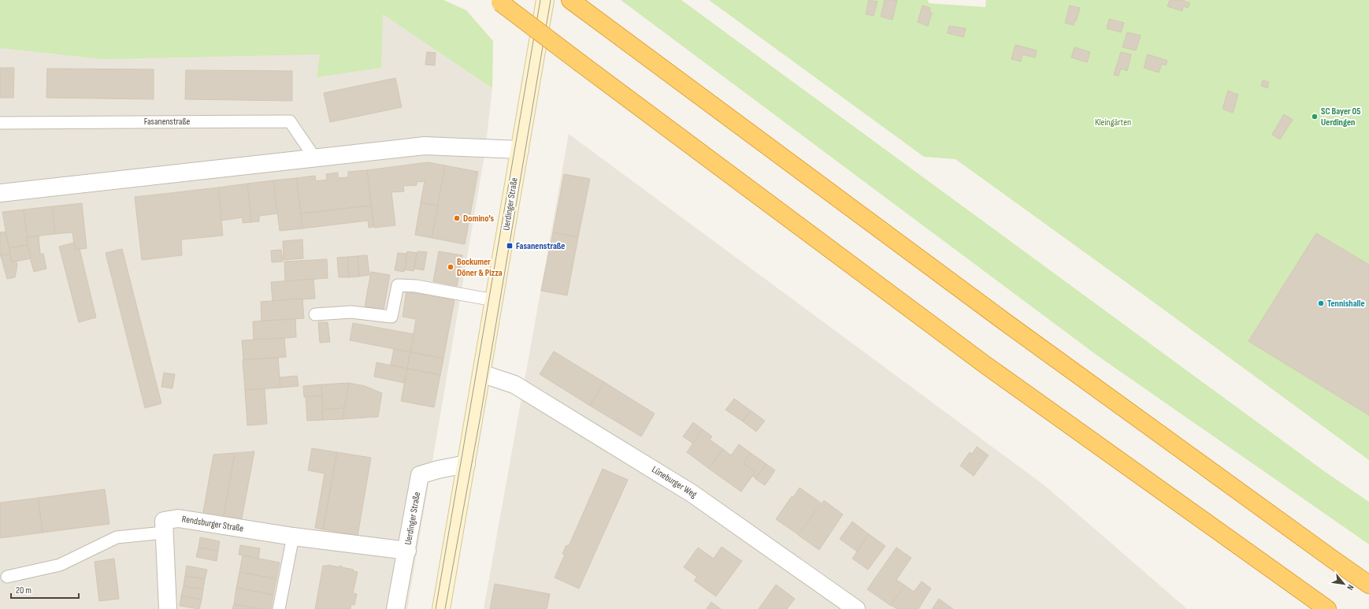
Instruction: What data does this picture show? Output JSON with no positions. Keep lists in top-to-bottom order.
{
  "streets": {
    "street": ["Uerdinger Straße", "Lüneburger Weg", "Rendsburger Straße"],
    "lane": ["Fasanenstraße"]
  },
  "crossings": [
    ["Uerdinger Straße", "Lüneburger Weg"],
    ["Uerdinger Straße", "Rendsburger Straße"]
  ],
  "parks": ["Kleingärten"],
  "places": {
    "other": [
      "SC Bayer 05 Uerdingen",
      "Domino's",
      "Bockumer Döner & Pizza",
      "Tennishalle"
    ],
    "transit": ["Fasanenstraße"]
  },
  "scale_bar": "20 m",
  "north": "bottom right"
}
